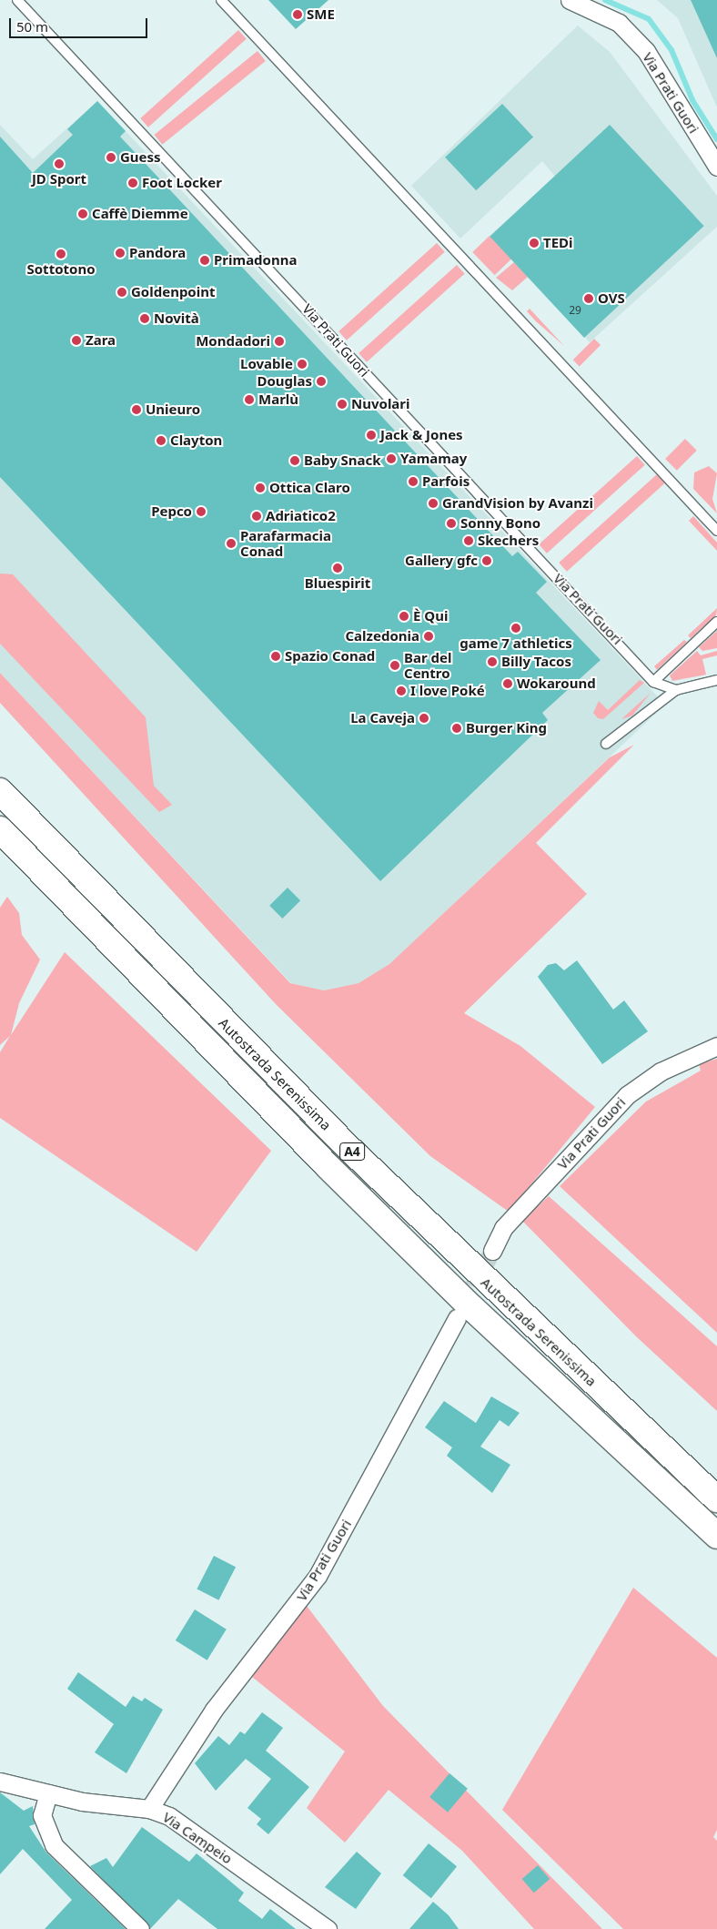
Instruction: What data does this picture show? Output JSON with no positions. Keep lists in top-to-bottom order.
{
  "streets": {
    "highway": ["Autostrada Serenissima", "A4"],
    "street": ["Via Prati Guori", "Via Campeio"]
  },
  "crossings": [
    ["Via Prati Guori", "Via Campeio"]
  ],
  "places": [
    "SME",
    "Guess",
    "JD Sport",
    "Foot Locker",
    "Caffè Diemme",
    "TEDi",
    "Pandora",
    "Sottotono",
    "Primadonna",
    "Goldenpoint",
    "OVS",
    "Novità",
    "Zara",
    "Mondadori",
    "Lovable",
    "Douglas",
    "Marlù",
    "Nuvolari",
    "Unieuro",
    "Jack & Jones",
    "Clayton",
    "Yamamay",
    "Baby Snack",
    "Parfois",
    "Ottica Claro",
    "GrandVision by Avanzi",
    "Pepco",
    "Adriatico2",
    "Sonny Bono",
    "Skechers",
    "Parafarmacia Conad",
    "Gallery gfc",
    "Bluespirit",
    "È Qui",
    "game 7 athletics",
    "Calzedonia",
    "Spazio Conad",
    "Billy Tacos",
    "Bar del Centro",
    "Wokaround",
    "I love Poké",
    "La Caveja",
    "Burger King"
  ],
  "house_numbers": ["29"],
  "scale_bar": "50 m"
}
